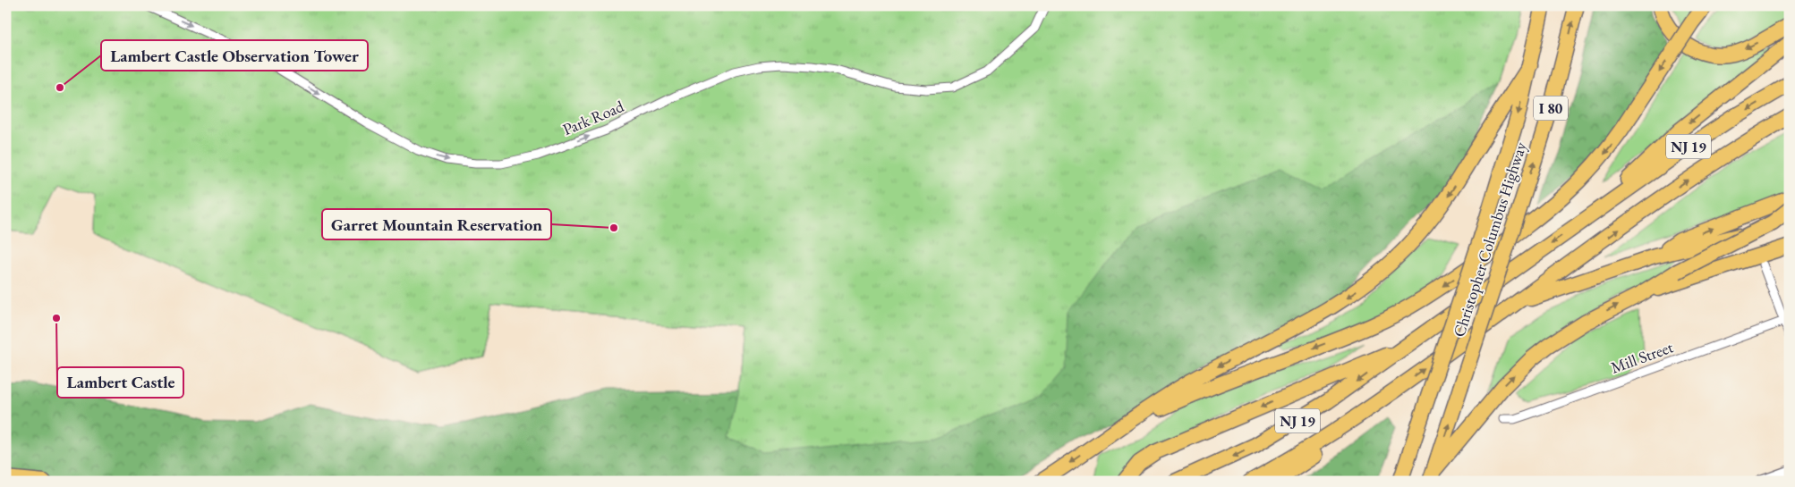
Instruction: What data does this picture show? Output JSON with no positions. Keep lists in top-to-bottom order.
{
  "streets": {
    "highway": ["I 80", "NJ 19", "Christopher Columbus Highway"],
    "street": ["Park Road", "Mill Street"]
  },
  "one_way": ["Park Road"],
  "places": ["Lambert Castle Observation Tower", "Garret Mountain Reservation", "Lambert Castle"]
}
